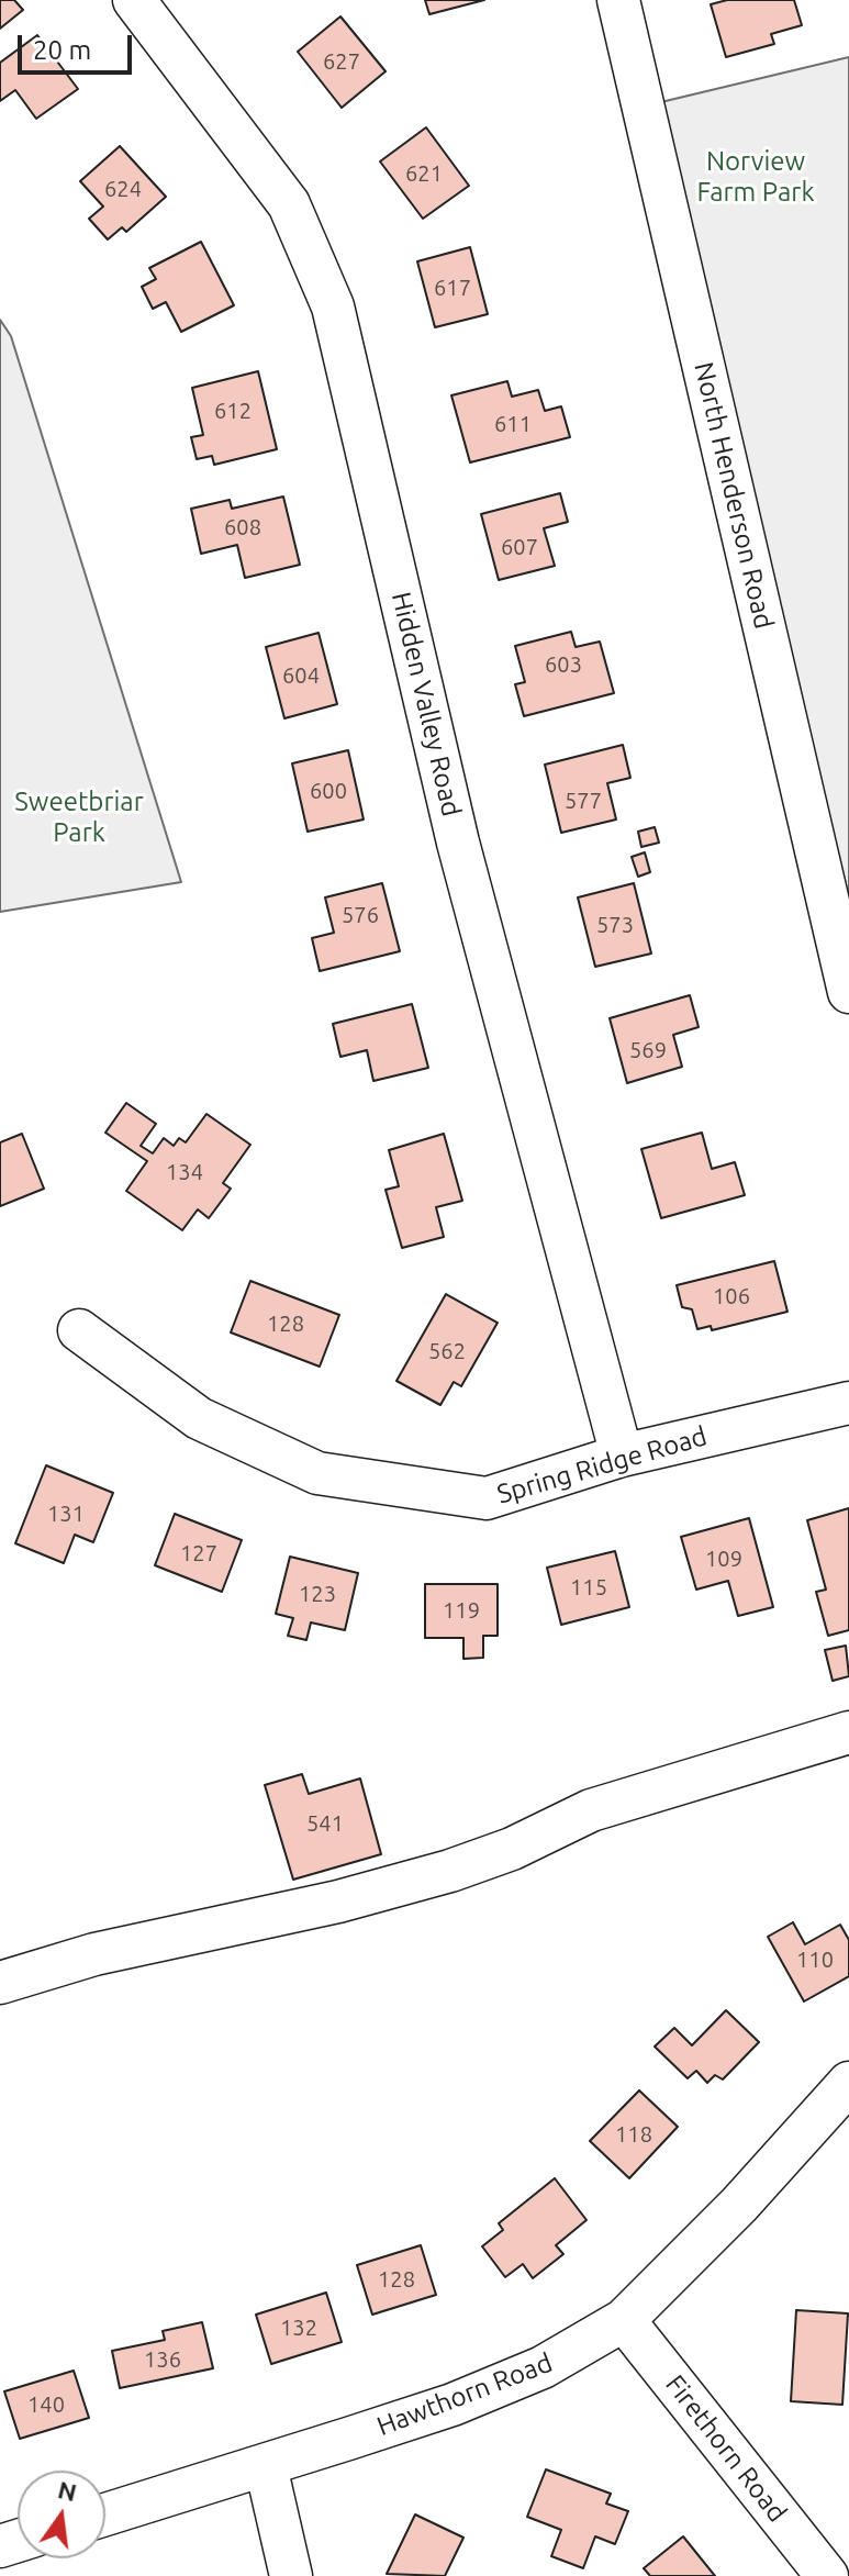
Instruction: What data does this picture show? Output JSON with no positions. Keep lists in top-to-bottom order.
{
  "streets": {
    "street": [
      "North Henderson Road",
      "Hidden Valley Road",
      "Spring Ridge Road",
      "Hawthorn Road",
      "Firethorn Road"
    ]
  },
  "crossings": [
    ["Hidden Valley Road", "Spring Ridge Road"],
    ["Hawthorn Road", "Firethorn Road"]
  ],
  "parks": ["Norview Farm Park", "Sweetbriar Park"],
  "house_numbers": [
    "627",
    "621",
    "624",
    "617",
    "612",
    "611",
    "608",
    "607",
    "603",
    "604",
    "600",
    "577",
    "576",
    "573",
    "569",
    "134",
    "106",
    "128",
    "562",
    "131",
    "127",
    "109",
    "115",
    "123",
    "119",
    "541",
    "110",
    "118",
    "128",
    "132",
    "136",
    "140"
  ],
  "scale_bar": "20 m",
  "north": "top"
}
